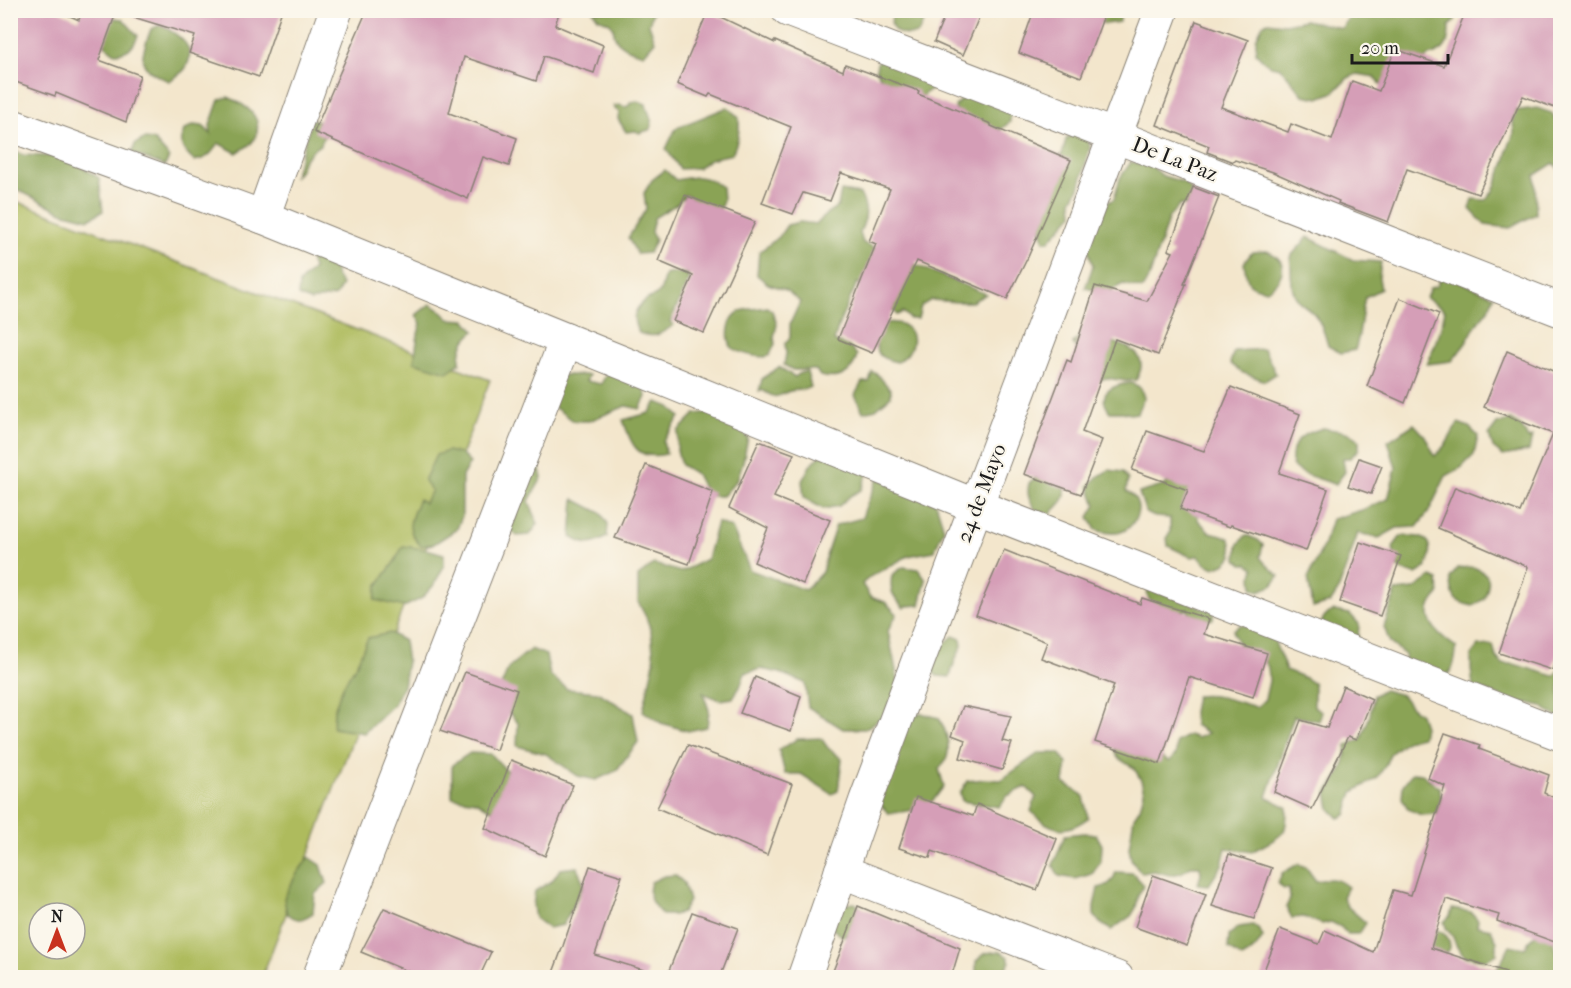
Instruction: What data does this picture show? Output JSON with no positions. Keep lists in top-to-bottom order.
{
  "streets": {
    "street": ["De La Paz", "24 de Mayo"]
  },
  "crossings": [
    ["De La Paz", "24 de Mayo"]
  ],
  "scale_bar": "20 m",
  "north": "top"
}
